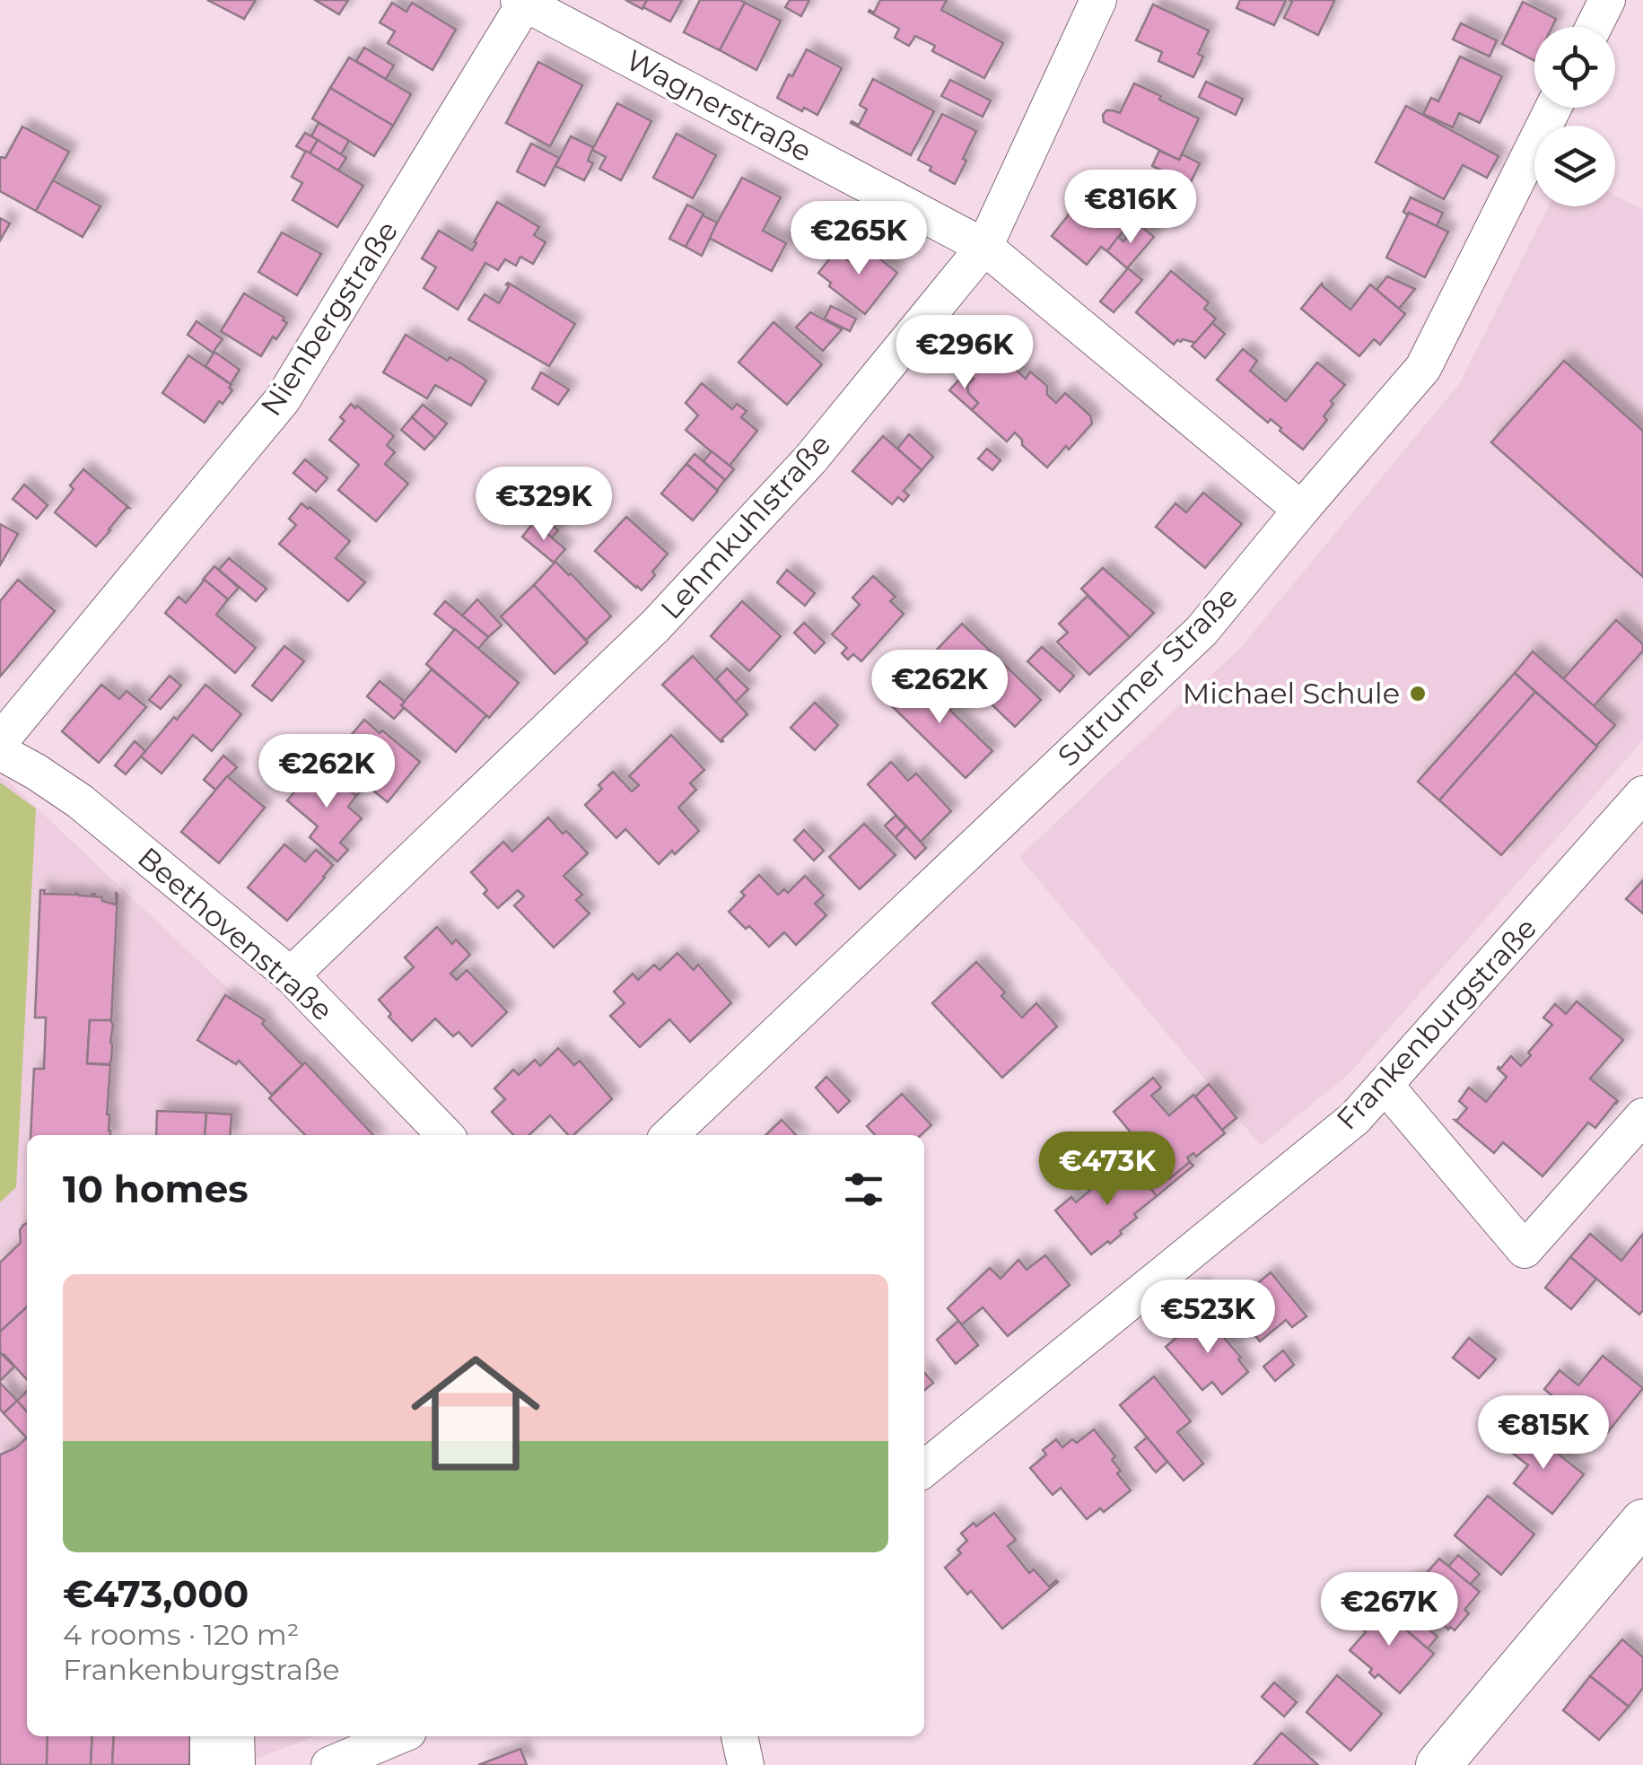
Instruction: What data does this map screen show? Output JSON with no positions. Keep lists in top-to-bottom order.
{
  "streets": {
    "street": [
      "Wagnerstraße",
      "Nienbergstraße",
      "Lehmkuhlstraße",
      "Sutrumer Straße",
      "Beethovenstraße",
      "Frankenburgstraße"
    ]
  },
  "crossings": [
    ["Wagnerstraße", "Nienbergstraße"],
    ["Wagnerstraße", "Lehmkuhlstraße"],
    ["Wagnerstraße", "Sutrumer Straße"],
    ["Lehmkuhlstraße", "Beethovenstraße"]
  ],
  "places": ["Michael Schule"],
  "page": {
    "price": [
      "€816K",
      "€265K",
      "€296K",
      "€329K",
      "€262K",
      "€262K",
      "€473K",
      "€523K",
      "€815K",
      "€267K"
    ],
    "heading": "10 homes",
    "list": [
      {
        "name": "€473,000",
        "note": "4 rooms · 120 m² · Frankenburgstraße"
      }
    ]
  }
}
